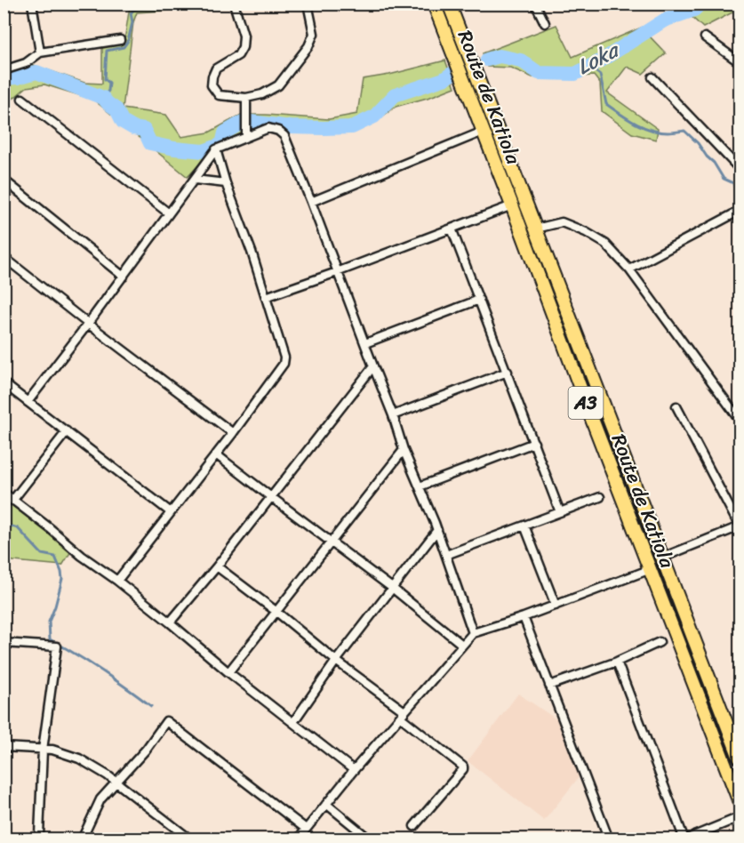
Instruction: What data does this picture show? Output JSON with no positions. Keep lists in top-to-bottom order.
{
  "streets": {
    "highway": ["Route de Katiola", "A3"]
  },
  "water": ["Loka"]
}
